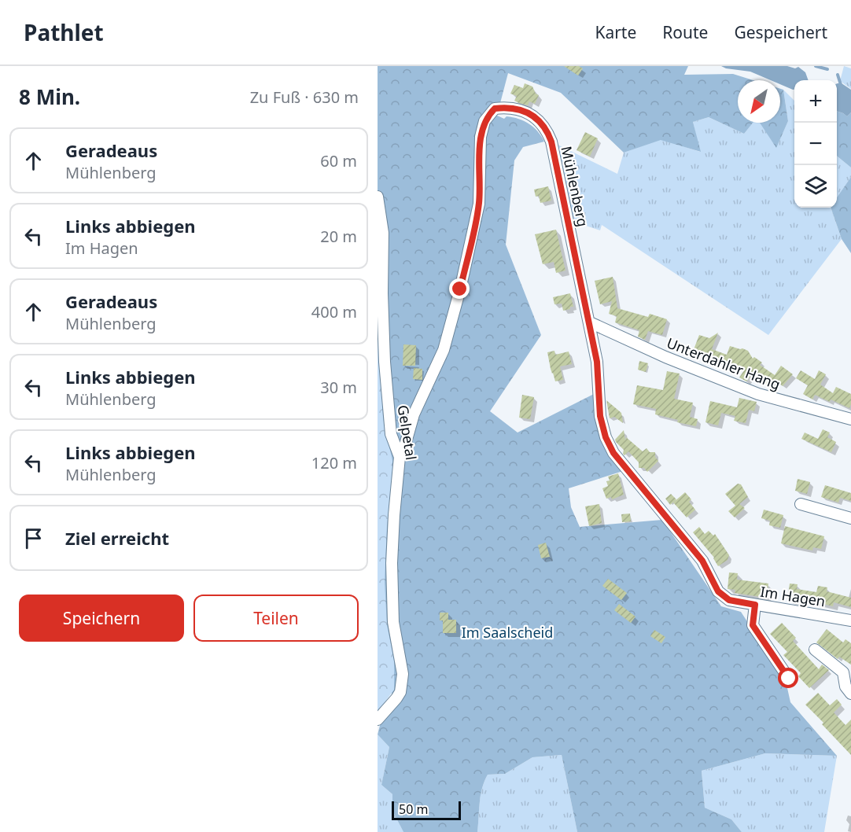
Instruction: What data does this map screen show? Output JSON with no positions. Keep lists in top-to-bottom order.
{
  "streets": {
    "street": [
      "Mühlenberg",
      "Unterdahler Hang",
      "Gelpetal",
      "Im Hagen"
    ]
  },
  "crossings": [
    ["Mühlenberg", "Unterdahler Hang"],
    ["Mühlenberg", "Gelpetal"],
    ["Mühlenberg", "Im Hagen"]
  ],
  "parks": ["Im Saalscheid"],
  "scale_bar": "50 m",
  "north": "bottom left",
  "page": {
    "header": "Pathlet",
    "nav": ["Karte", "Route", "Gespeichert"],
    "heading": ["8 Min.", "Zu Fuß · 630 m"],
    "map_buttons": ["+", "−"],
    "list": [
      ["Geradeaus", "Mühlenberg", "60 m"],
      ["Links abbiegen", "Im Hagen", "20 m"],
      ["Geradeaus", "Mühlenberg", "400 m"],
      ["Links abbiegen", "Mühlenberg", "30 m"],
      ["Links abbiegen", "Mühlenberg", "120 m"],
      "Ziel erreicht"
    ],
    "buttons": ["Speichern", "Teilen"],
    "scale": "50 m"
  }
}
